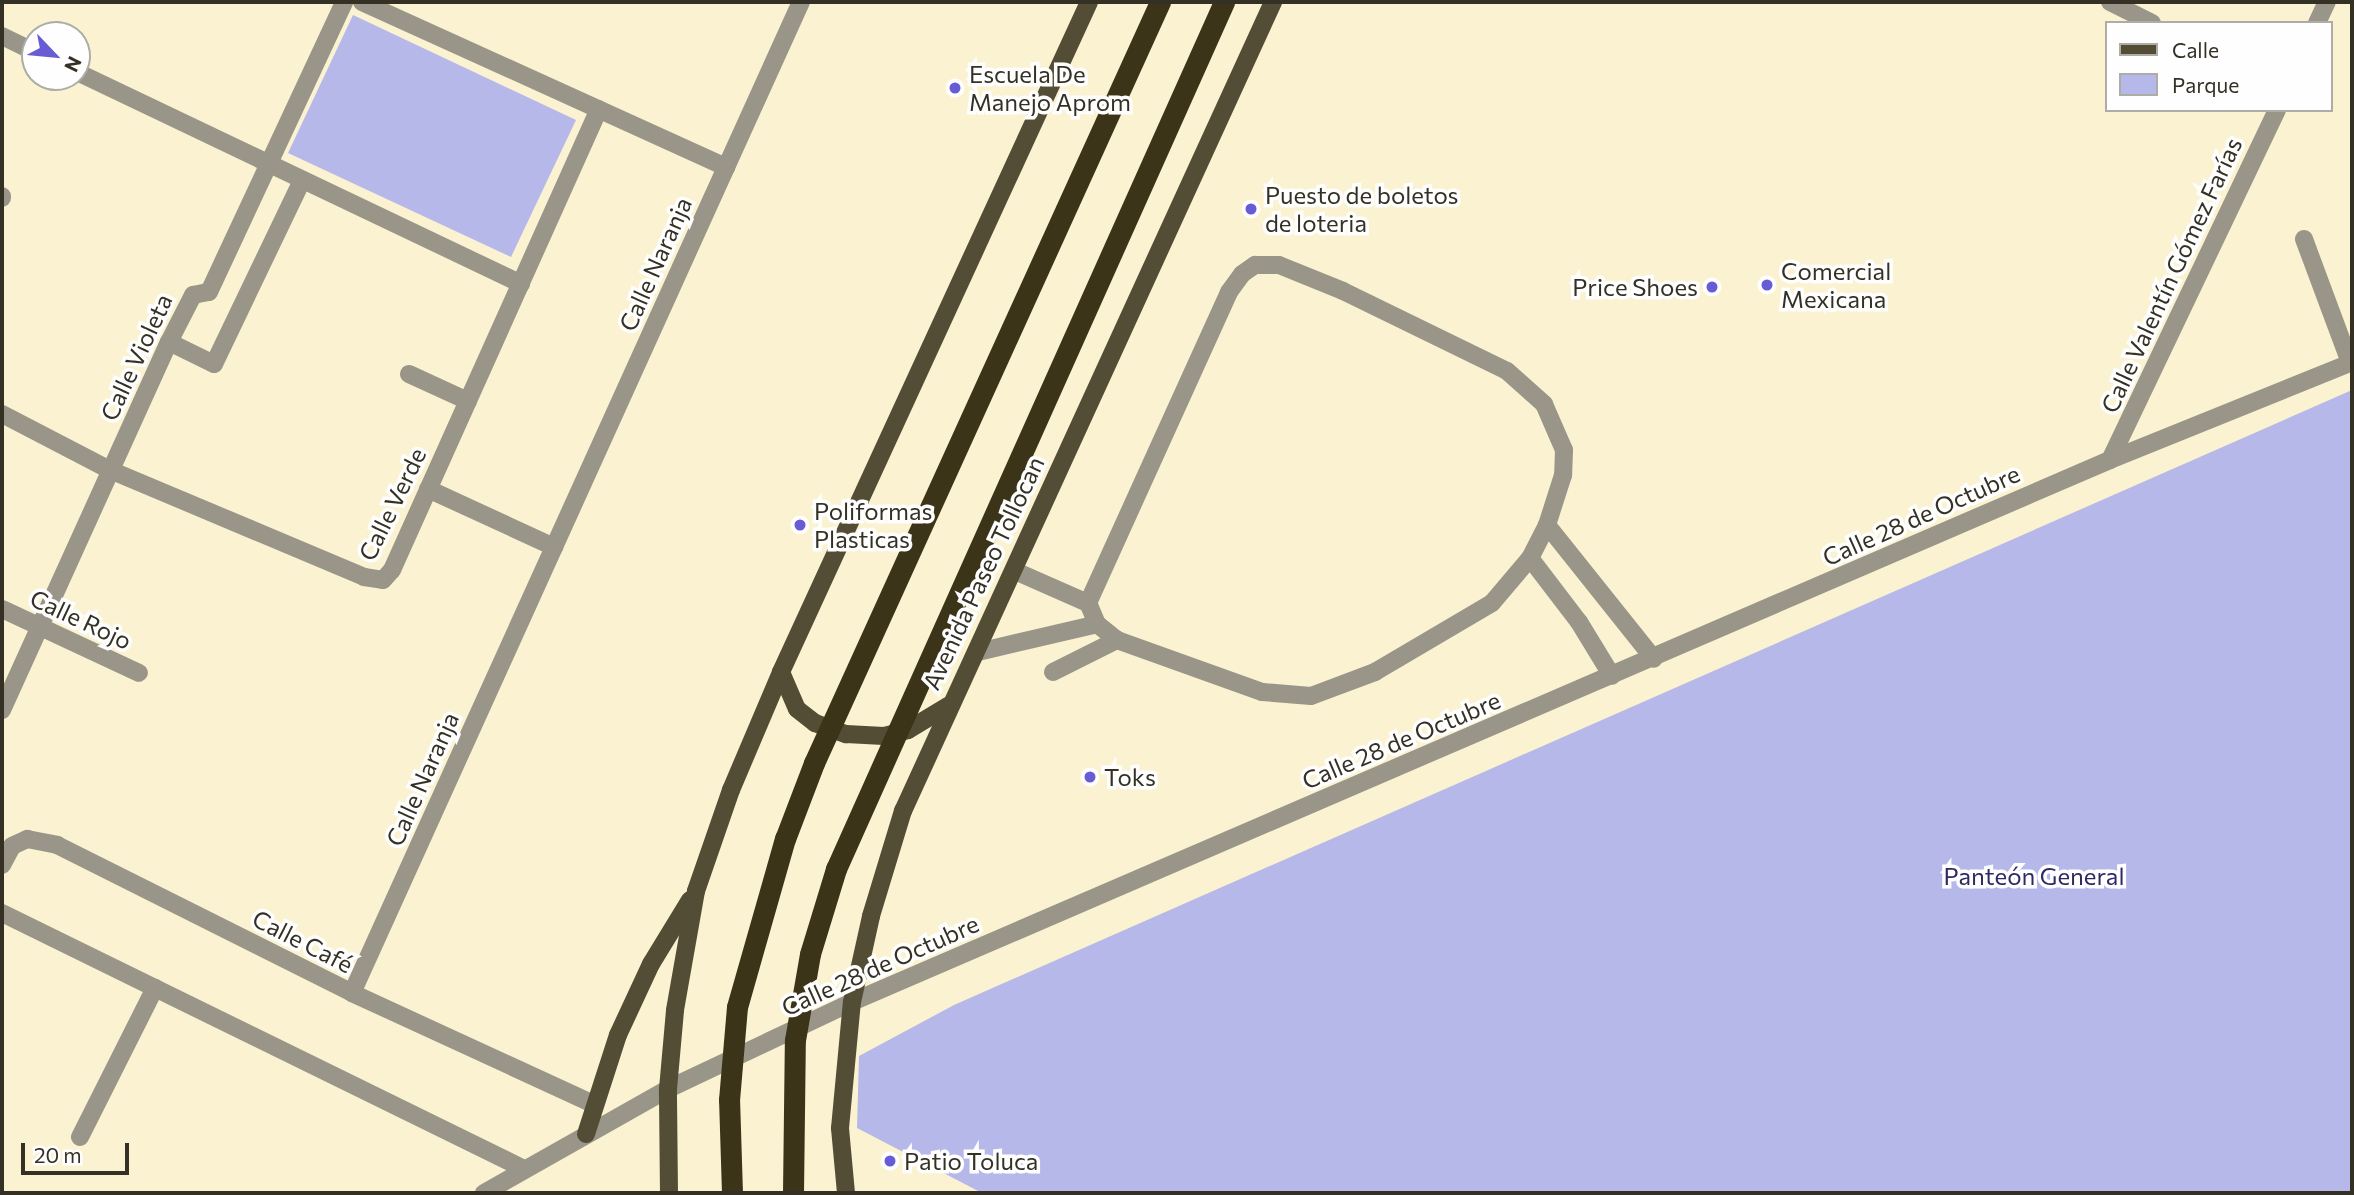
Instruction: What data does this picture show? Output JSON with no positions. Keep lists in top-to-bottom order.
{
  "streets": {
    "highway": ["Avenida Paseo Tollocan"],
    "street": [
      "Calle Naranja",
      "Calle Valentín Gómez Farías",
      "Calle Violeta",
      "Calle Verde",
      "Calle 28 de Octubre",
      "Calle Rojo",
      "Calle Café"
    ]
  },
  "crossings": [
    ["Calle Naranja", "Calle Café"],
    ["Calle Valentín Gómez Farías", "Calle 28 de Octubre"],
    ["Calle Violeta", "Calle Verde"],
    ["Calle 28 de Octubre", "Avenida Paseo Tollocan"]
  ],
  "parks": ["Panteón General"],
  "places": [
    "Escuela De Manejo Aprom",
    "Puesto de boletos de loteria",
    "Comercial Mexicana",
    "Price Shoes",
    "Poliformas Plasticas",
    "Toks",
    "Patio Toluca"
  ],
  "legend": ["Calle", "Parque"],
  "scale_bar": "20 m",
  "north": "bottom right"
}
